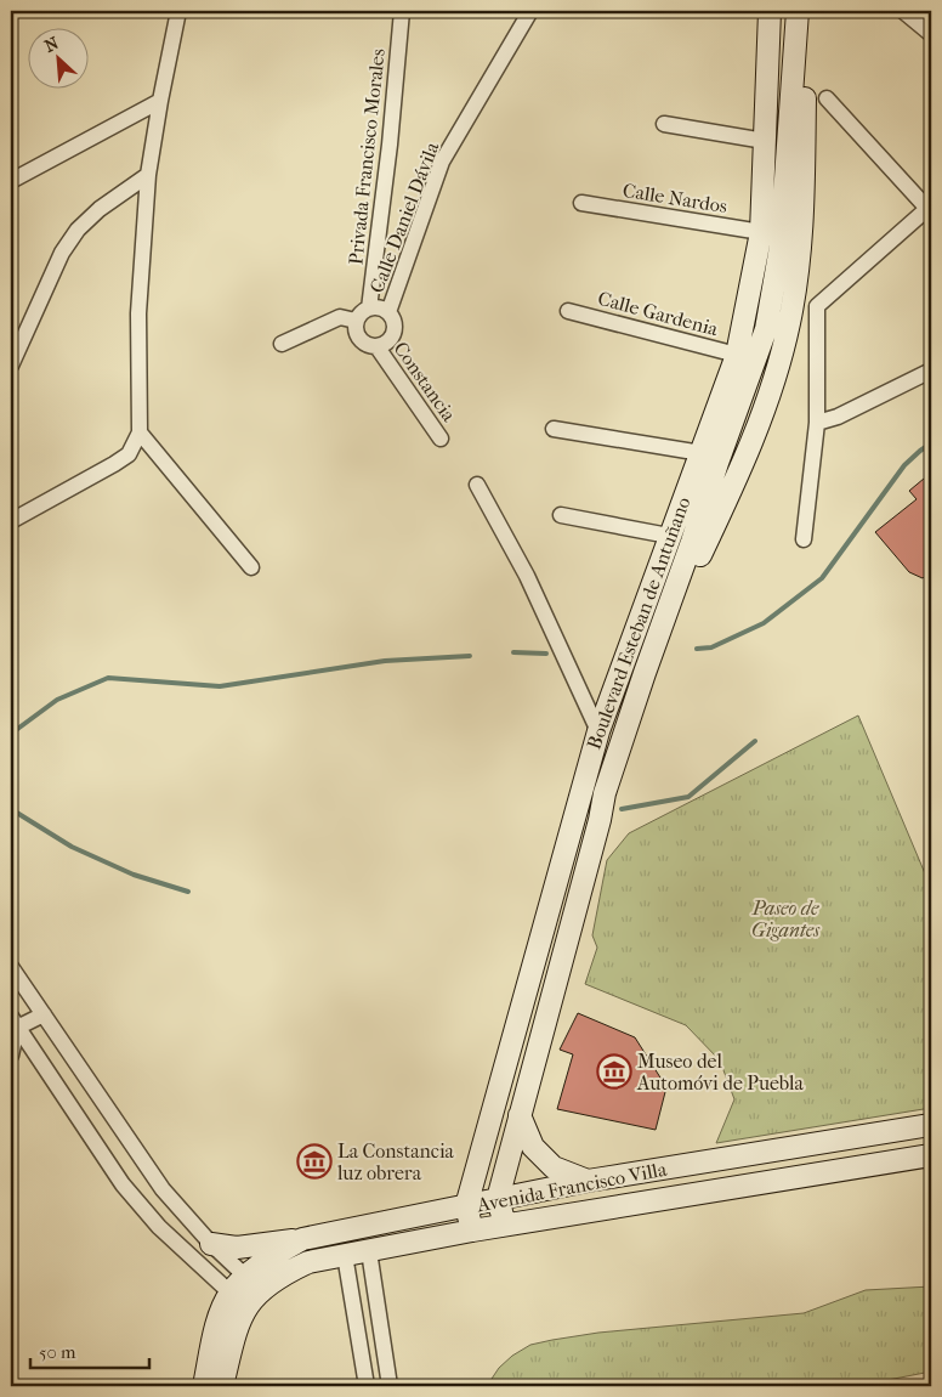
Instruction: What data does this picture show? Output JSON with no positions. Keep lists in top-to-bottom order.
{
  "streets": {
    "street": [
      "Privada Francisco Morales",
      "Calle Nardos",
      "Calle Daniel Dávila",
      "Calle Gardenia",
      "Constancia",
      "Boulevard Esteban de Antuñano",
      "Avenida Francisco Villa"
    ]
  },
  "crossings": [
    ["Privada Francisco Morales", "Calle Daniel Dávila"],
    ["Privada Francisco Morales", "Constancia"],
    ["Calle Nardos", "Boulevard Esteban de Antuñano"],
    ["Calle Daniel Dávila", "Constancia"],
    ["Calle Gardenia", "Boulevard Esteban de Antuñano"],
    ["Boulevard Esteban de Antuñano", "Avenida Francisco Villa"]
  ],
  "parks": ["Paseo de Gigantes"],
  "places": {
    "museum": ["Museo del Automóvi de Puebla", "La Constancia luz obrera"]
  },
  "scale_bar": "50 m",
  "north": "top left"
}
